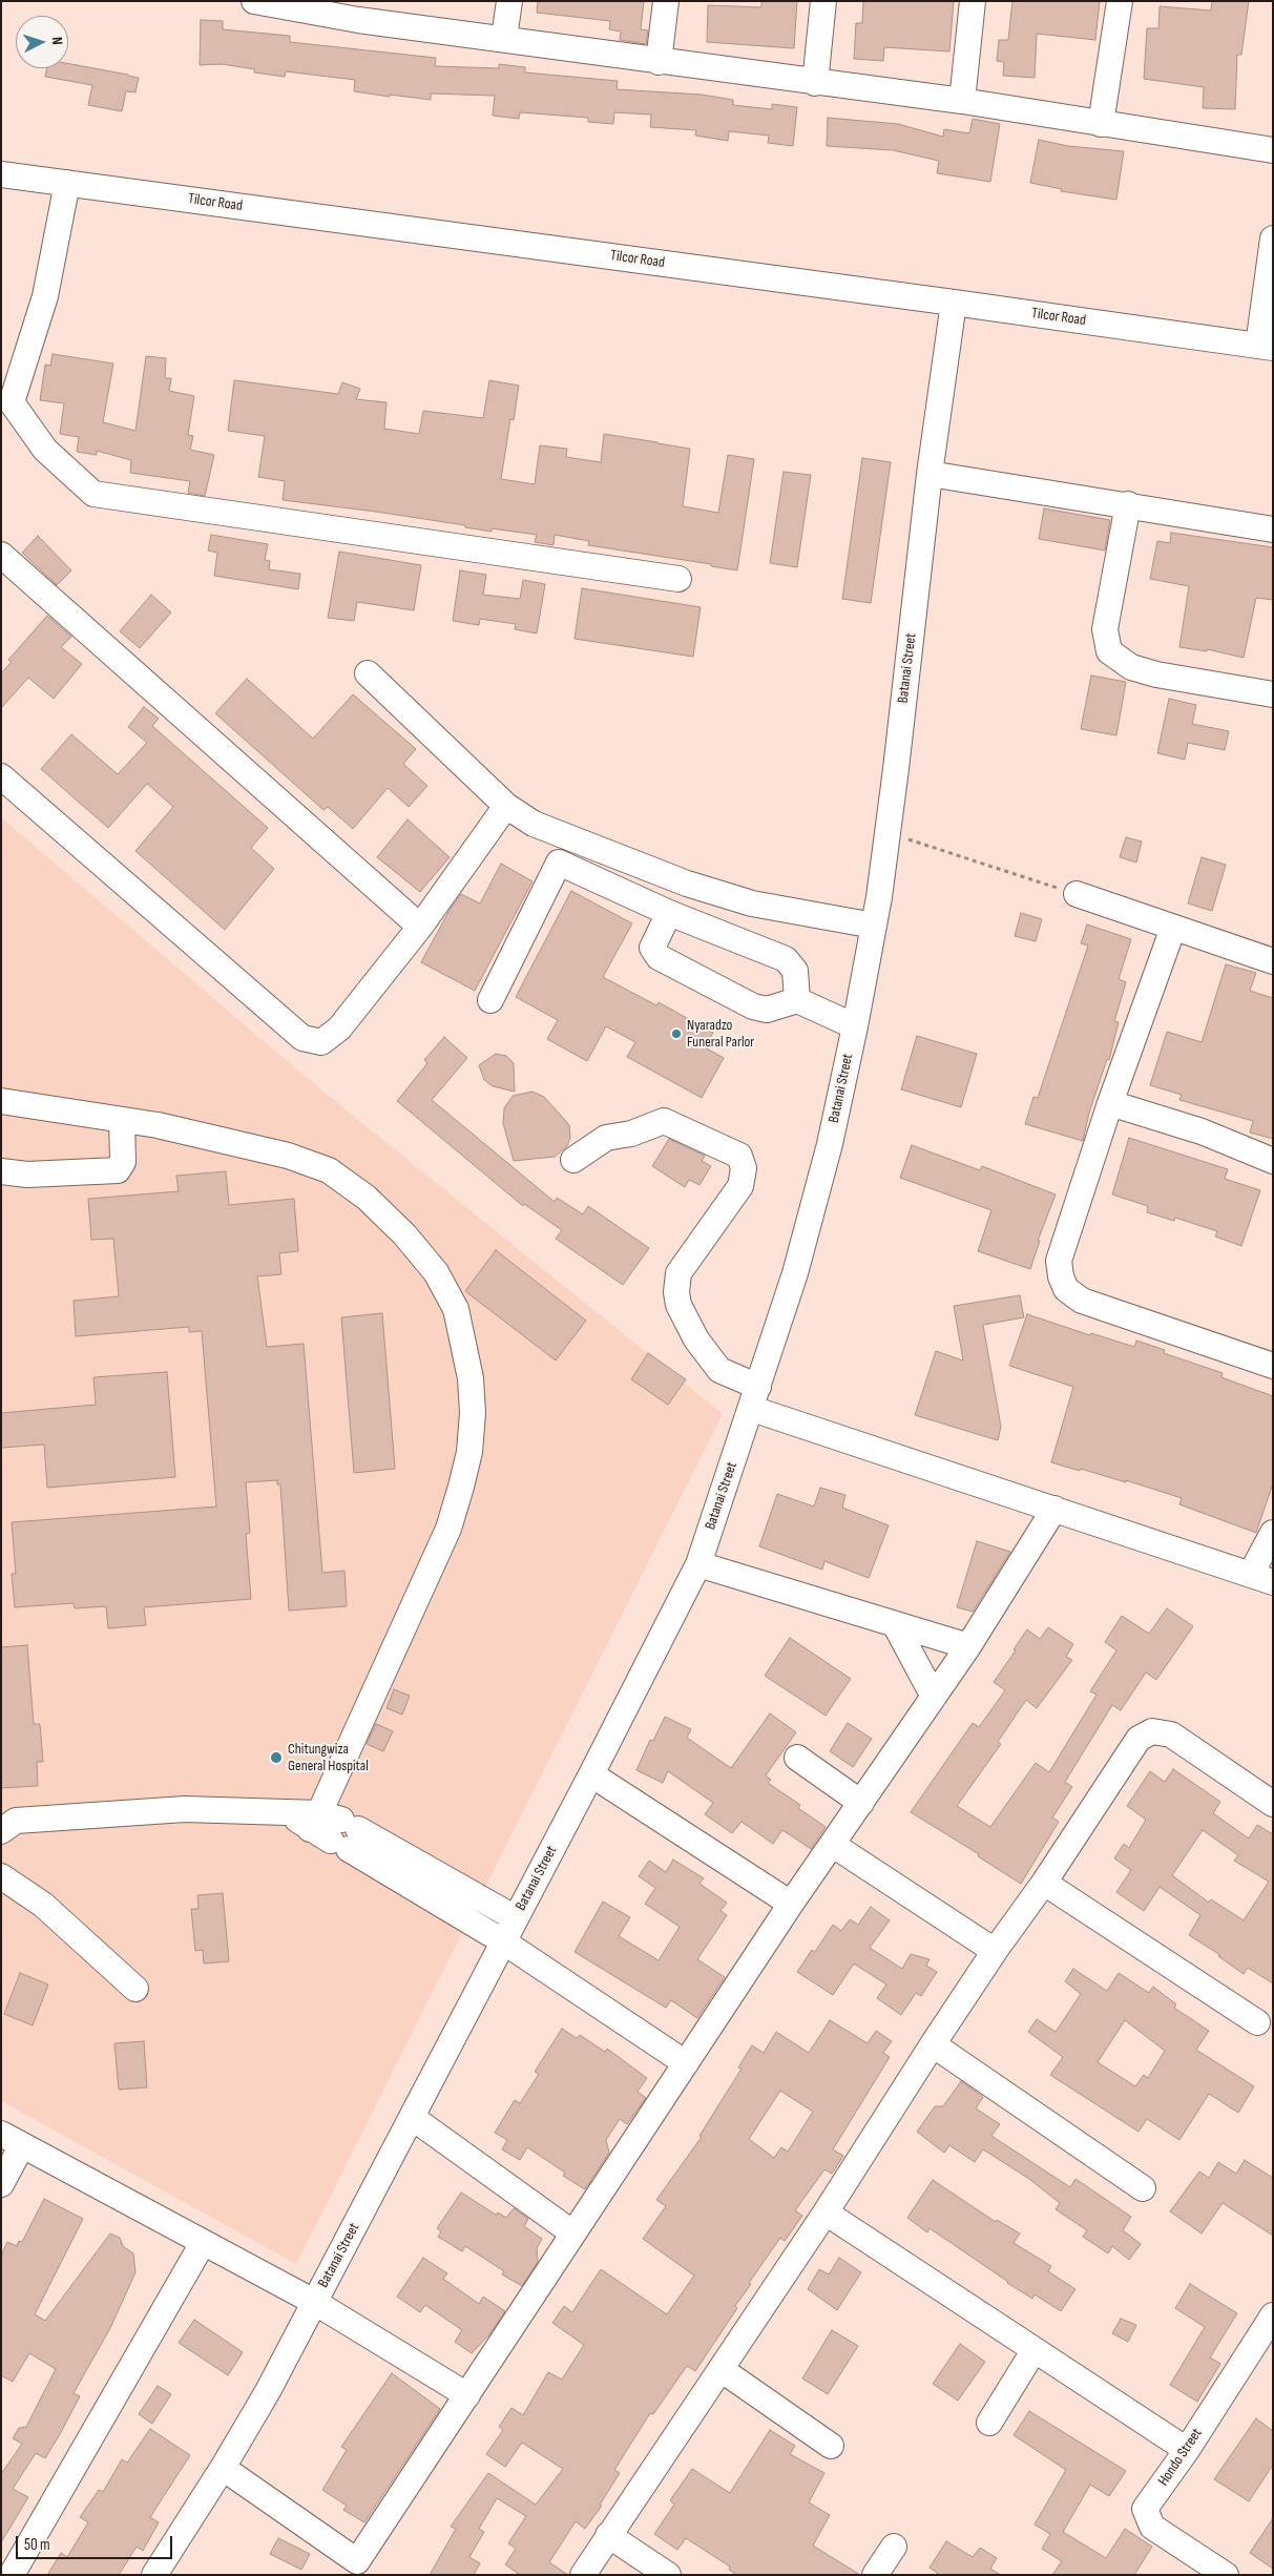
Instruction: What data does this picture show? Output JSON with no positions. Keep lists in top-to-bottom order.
{
  "streets": {
    "street": ["Tilcor Road", "Batanai Street", "Hondo Street"]
  },
  "crossings": [
    ["Tilcor Road", "Batanai Street"]
  ],
  "places": ["Nyaradzo Funeral Parlor", "Chitungwiza General Hospital"],
  "scale_bar": "50 m",
  "north": "right"
}
